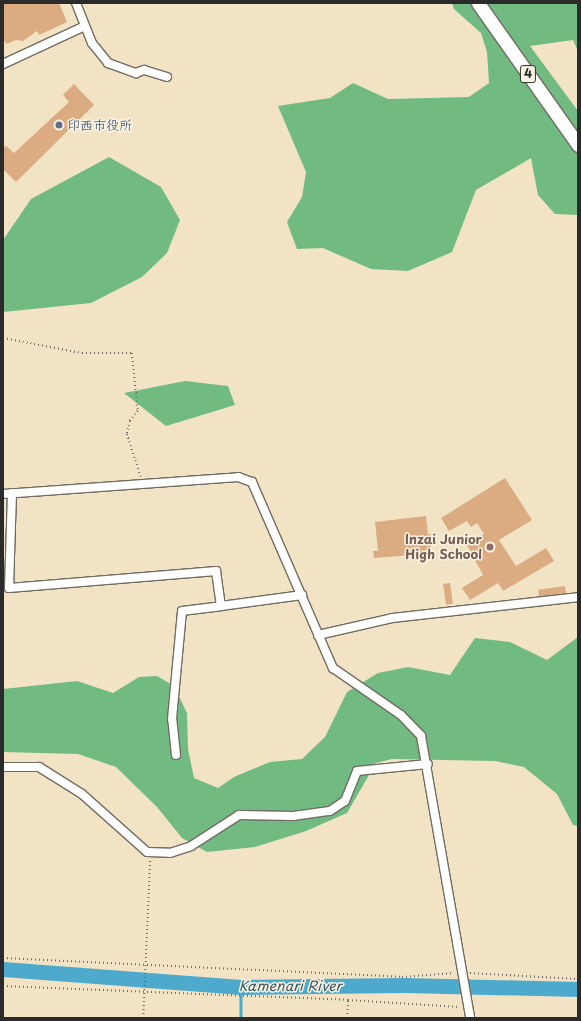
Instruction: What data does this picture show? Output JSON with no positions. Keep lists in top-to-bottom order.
{
  "streets": {
    "main road": ["4"]
  },
  "water": ["Kamenari River"],
  "places": ["印西市役所", "Inzai Junior High School"]
}
